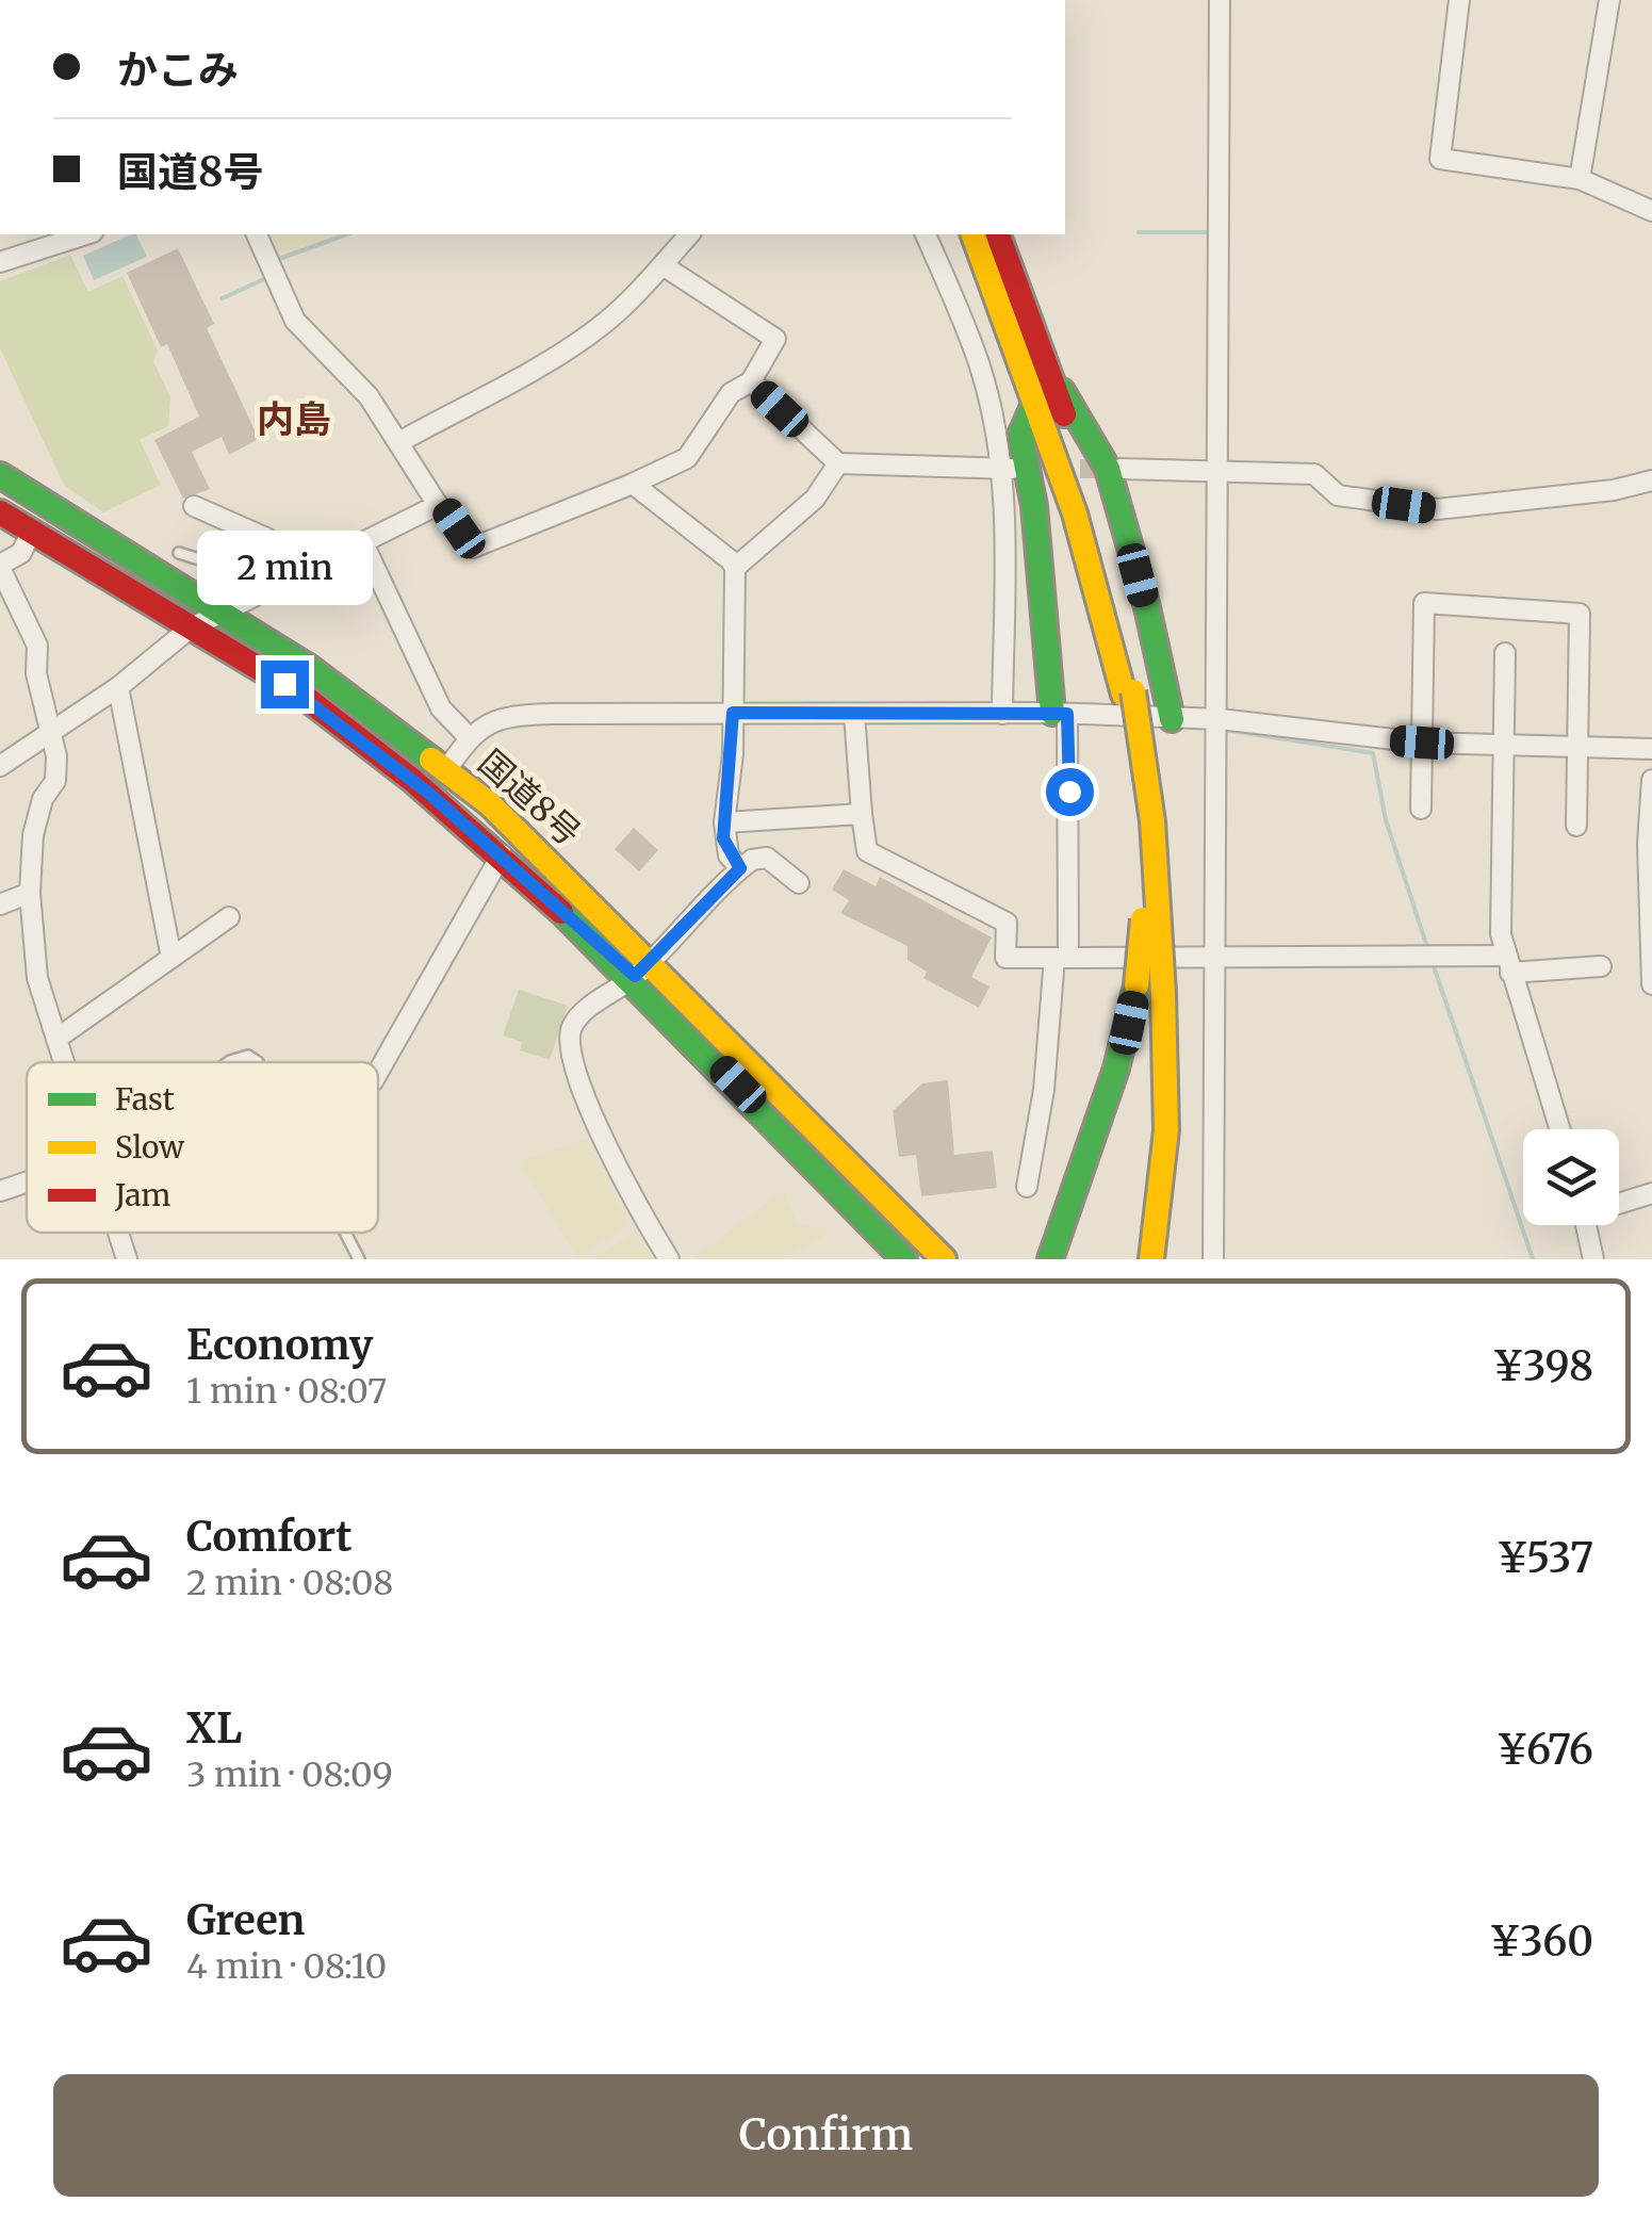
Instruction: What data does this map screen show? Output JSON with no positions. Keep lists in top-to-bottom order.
{
  "streets": {
    "highway": ["国道8号"]
  },
  "districts": ["内島"],
  "legend": ["Fast", "Slow", "Jam"],
  "page": {
    "banner": ["かこみ", "国道8号"],
    "bubble": "2 min",
    "list": [
      {
        "name": "Economy",
        "note": "1 min · 08:07",
        "value": "¥398"
      },
      {
        "name": "Comfort",
        "note": "2 min · 08:08",
        "value": "¥537"
      },
      {
        "name": "XL",
        "note": "3 min · 08:09",
        "value": "¥676"
      },
      {
        "name": "Green",
        "note": "4 min · 08:10",
        "value": "¥360"
      }
    ],
    "buttons": "Confirm"
  }
}
